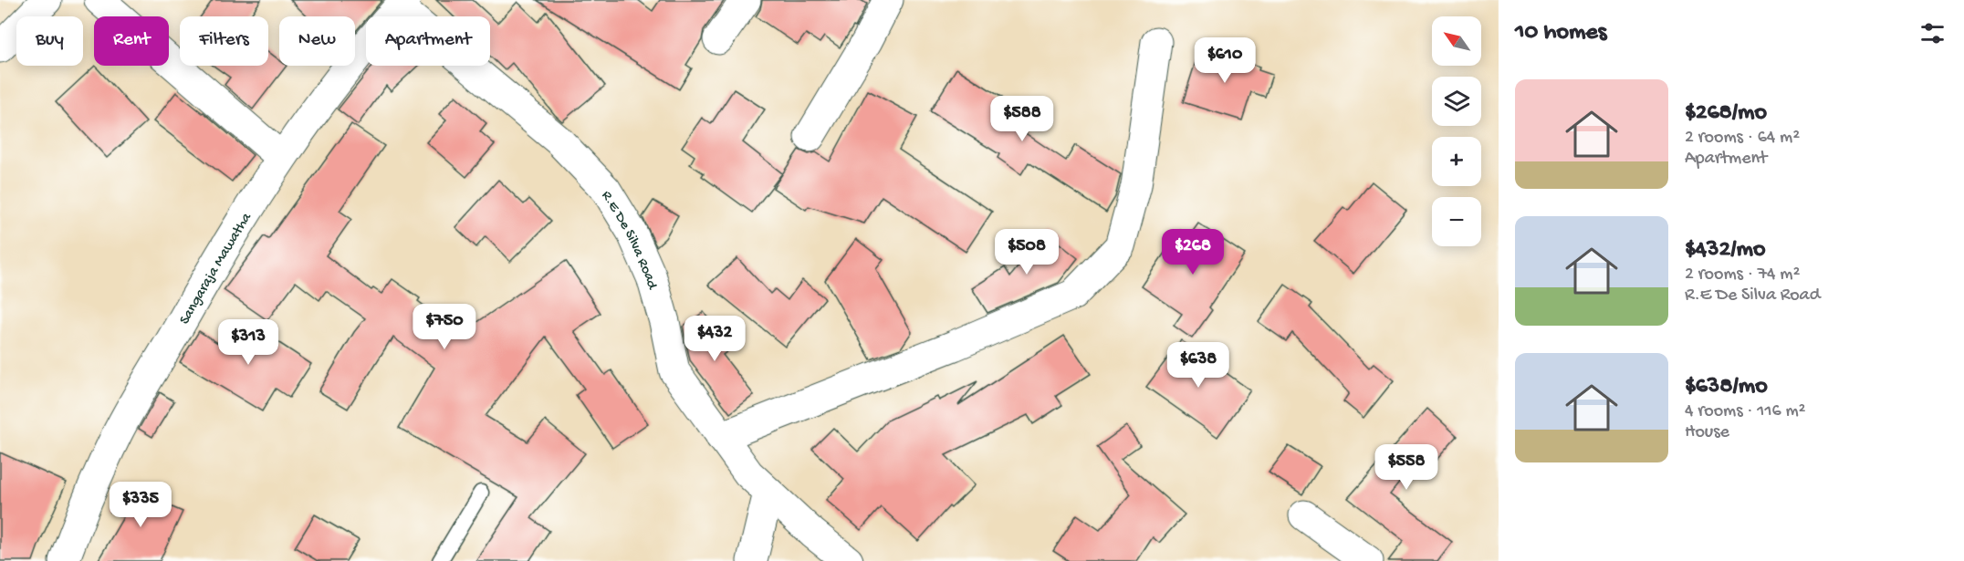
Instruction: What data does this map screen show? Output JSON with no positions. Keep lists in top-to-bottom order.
{
  "streets": {
    "street": ["R.E De Silva Road", "Sangaraja Mawatha"]
  },
  "crossings": [
    ["R.E De Silva Road", "Sangaraja Mawatha"]
  ],
  "north": "top left",
  "page": {
    "heading": "10 homes",
    "map_buttons": ["+", "−"],
    "chip": [
      "Buy",
      "Rent",
      "Filters",
      "New",
      "Apartment"
    ],
    "price": [
      "$610",
      "$588",
      "$508",
      "$268",
      "$750",
      "$432",
      "$313",
      "$638",
      "$558",
      "$335"
    ],
    "list": [
      {
        "name": "$268/mo",
        "note": "2 rooms · 64 m² · Apartment"
      },
      {
        "name": "$432/mo",
        "note": "2 rooms · 74 m² · R.E De Silva Road"
      },
      {
        "name": "$638/mo",
        "note": "4 rooms · 116 m² · House"
      }
    ]
  }
}
